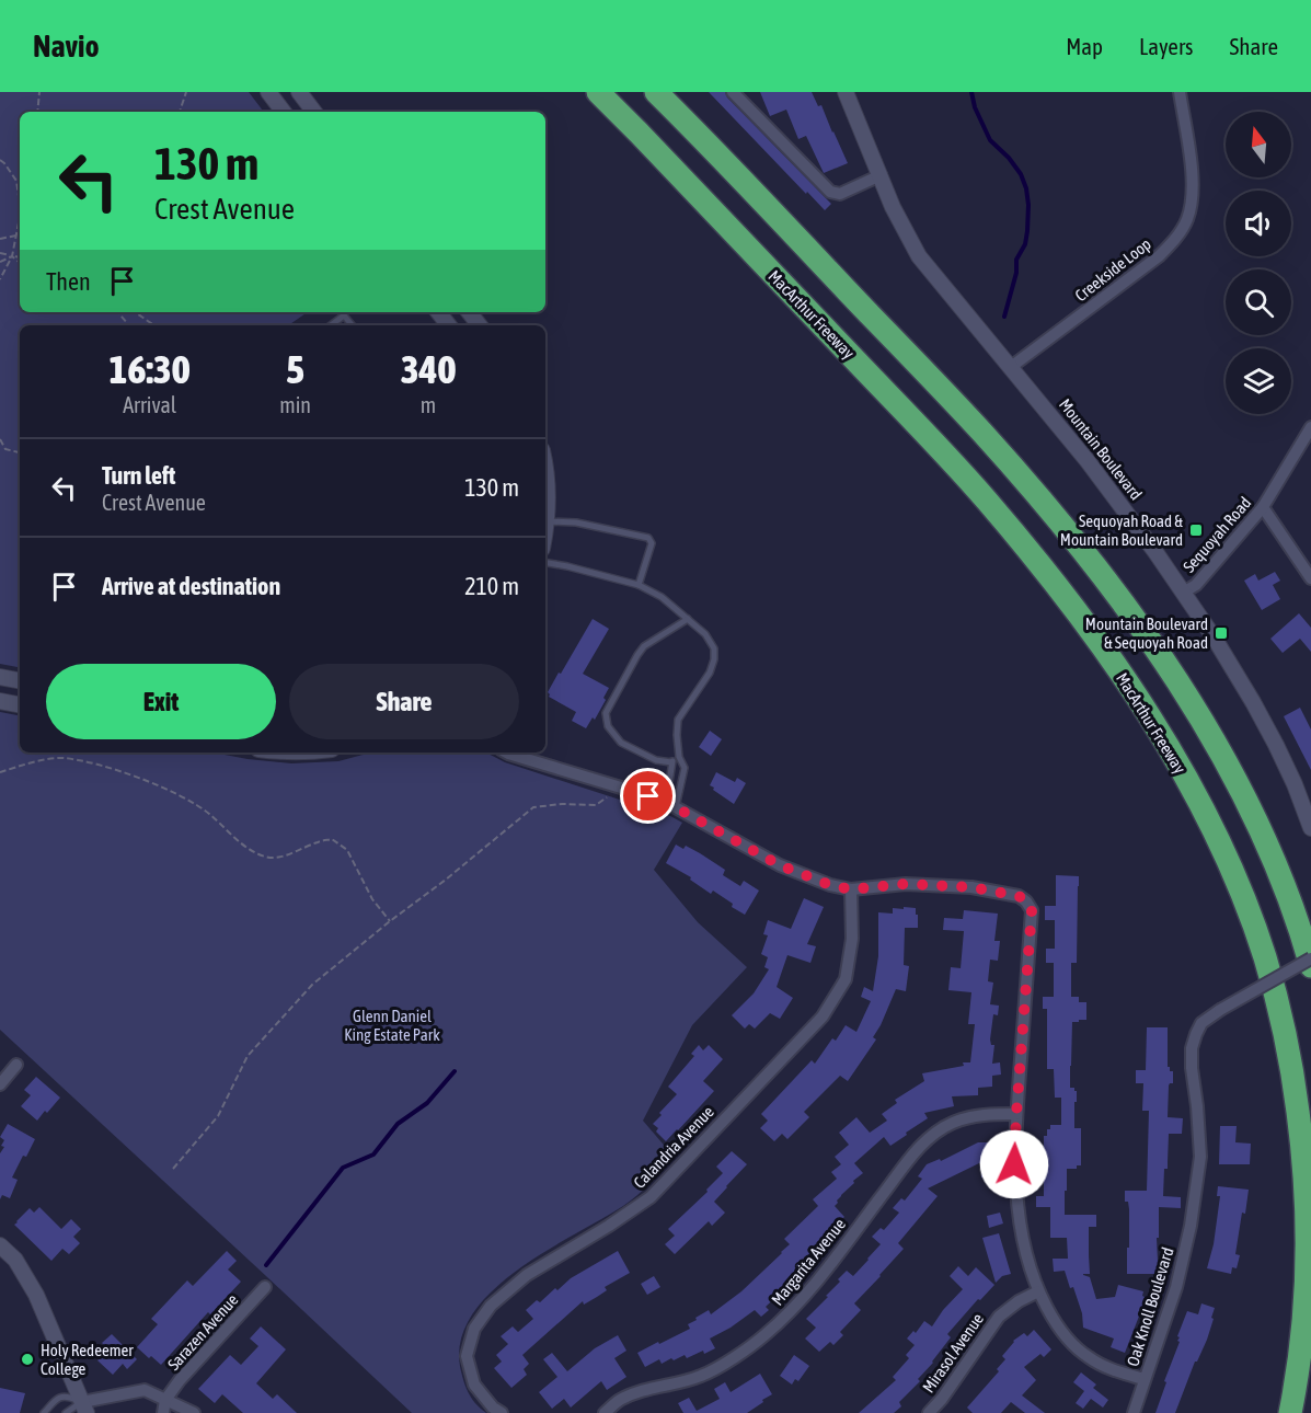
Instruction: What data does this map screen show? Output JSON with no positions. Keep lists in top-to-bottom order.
{
  "streets": {
    "highway": ["MacArthur Freeway"],
    "street": [
      "Creekside Loop",
      "Mountain Boulevard",
      "Sequoyah Road",
      "Calandria Avenue",
      "Margarita Avenue",
      "Oak Knoll Boulevard",
      "Sarazen Avenue",
      "Mirasol Avenue"
    ]
  },
  "crossings": [
    ["Creekside Loop", "Mountain Boulevard"],
    ["Mountain Boulevard", "Sequoyah Road"]
  ],
  "parks": ["Glenn Daniel King Estate Park"],
  "places": {
    "transit": ["Sequoyah Road & Mountain Boulevard", "Mountain Boulevard & Sequoyah Road"],
    "other": ["Holy Redeemer College"]
  },
  "north": "top",
  "page": {
    "header": "Navio",
    "nav": ["Map", "Layers", "Share"],
    "turn": ["130 m", "Crest Avenue"],
    "then": "Then",
    "eta": [
      "16:30",
      "Arrival",
      "5",
      "min",
      "340",
      "m"
    ],
    "list": [
      {
        "name": "Turn left",
        "note": "Crest Avenue",
        "value": "130 m"
      },
      {
        "name": "Arrive at destination",
        "value": "210 m"
      }
    ],
    "buttons": ["Exit", "Share"]
  }
}
